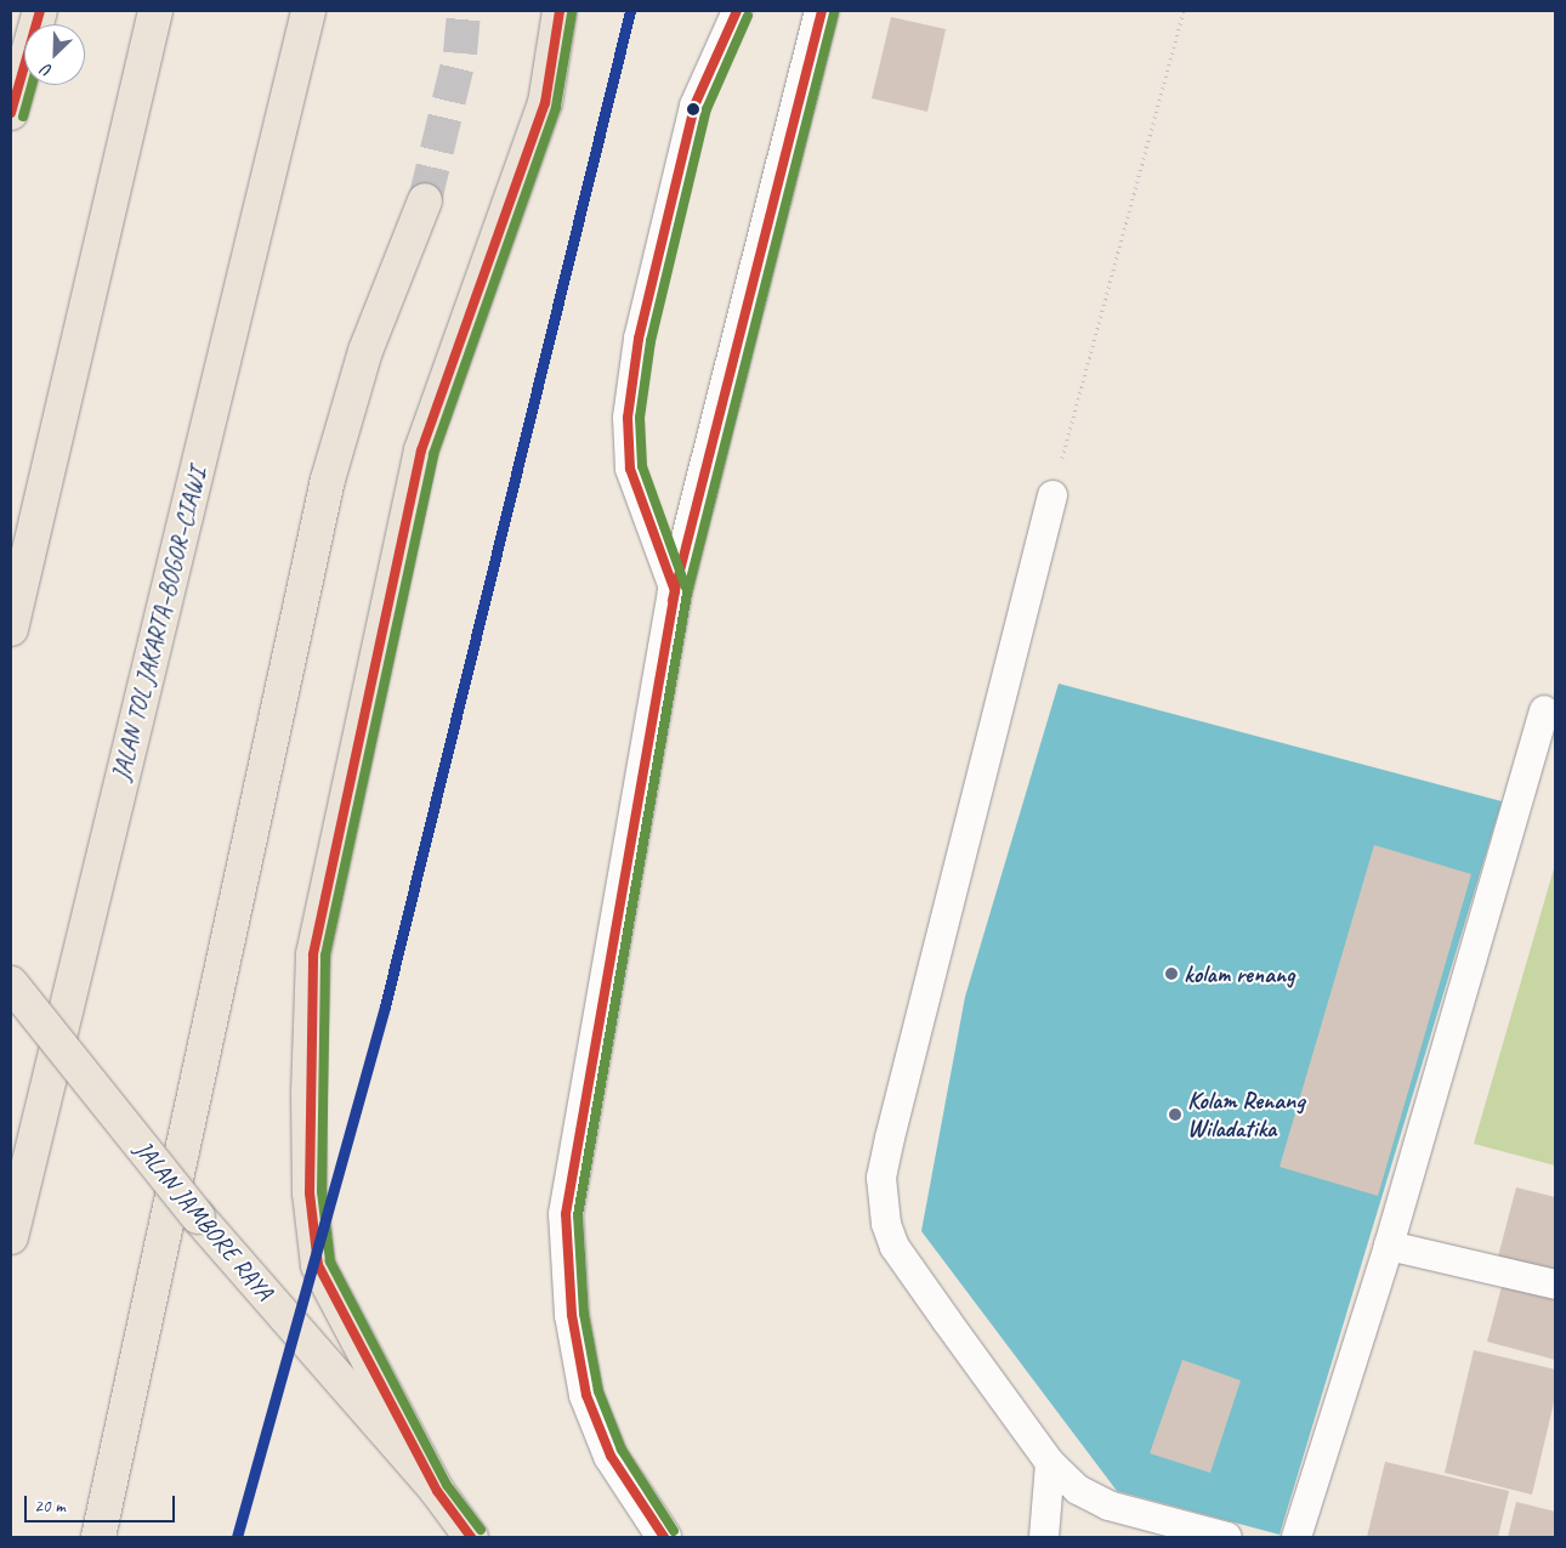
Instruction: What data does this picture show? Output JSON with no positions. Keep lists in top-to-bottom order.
{
  "streets": {
    "highway": ["JALAN TOL JAKARTA–BOGOR–CIAWI", "JALAN JAMBORE RAYA"]
  },
  "places": ["kolam renang", "Kolam Renang Wiladatika"],
  "scale_bar": "20 m",
  "north": "bottom left"
}
